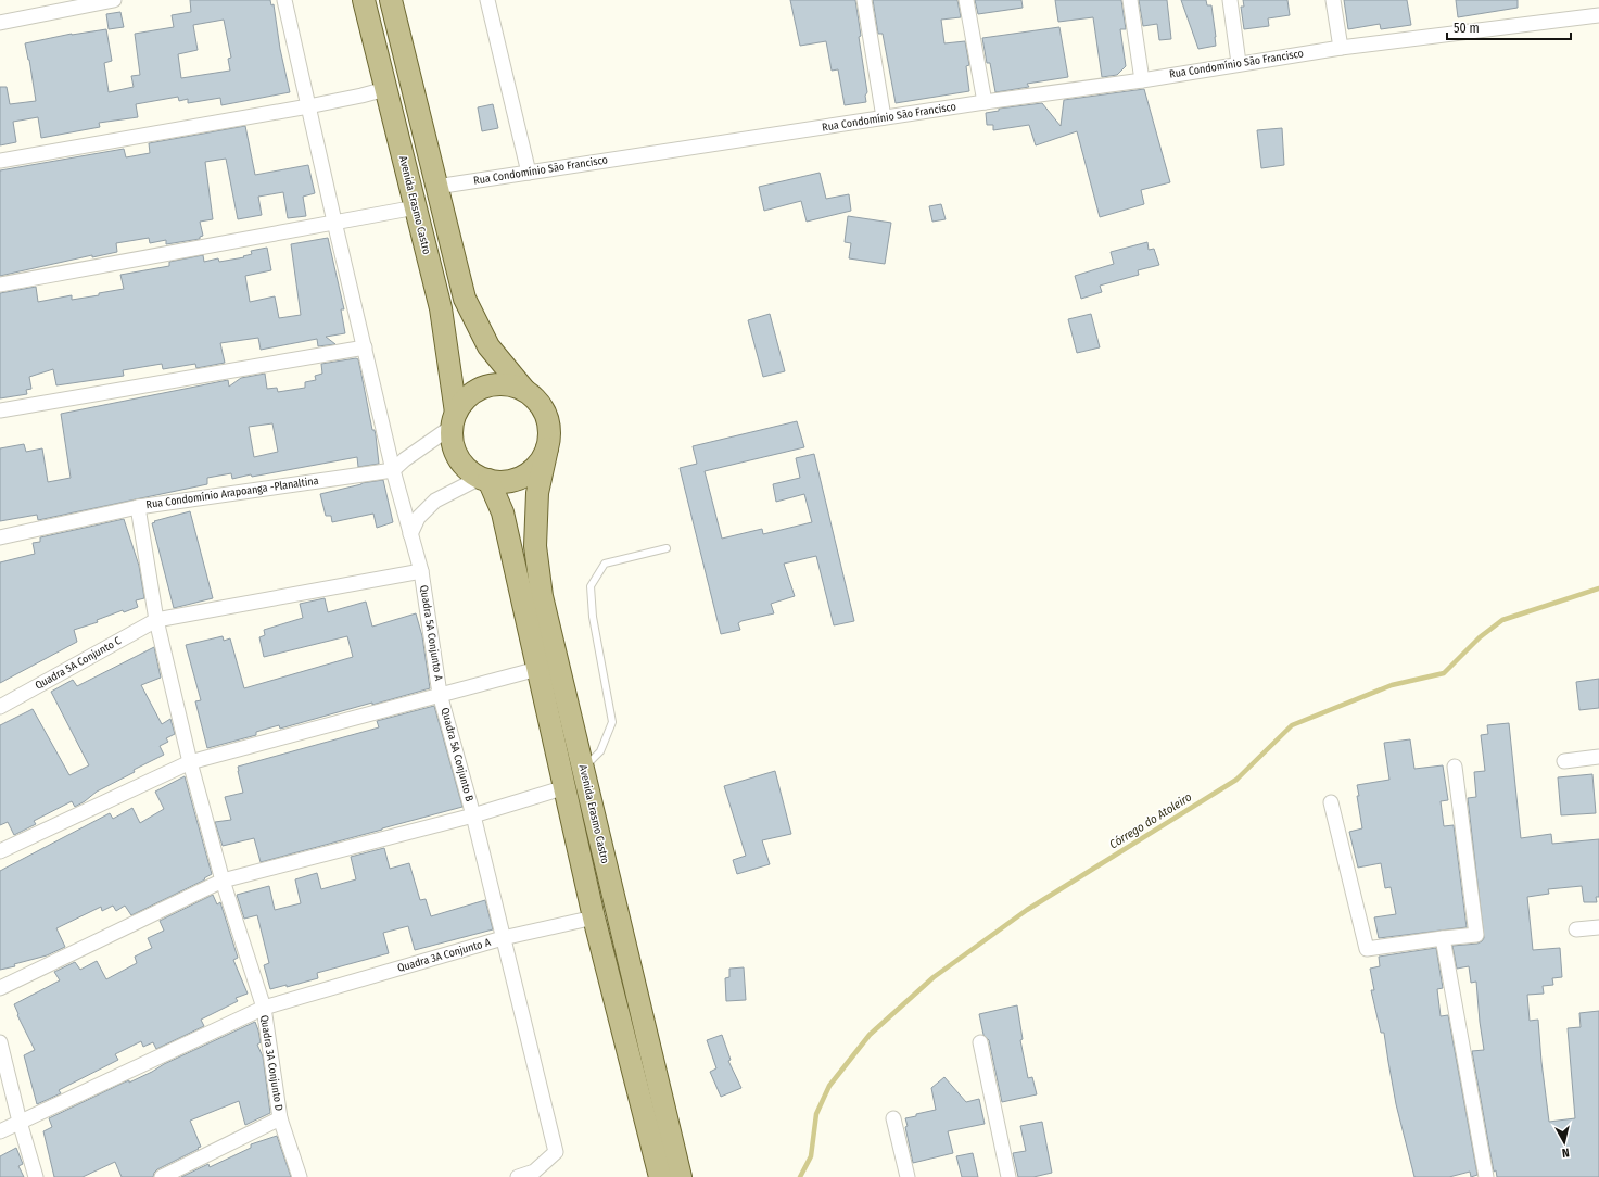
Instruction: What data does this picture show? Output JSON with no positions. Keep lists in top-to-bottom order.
{
  "streets": {
    "main road": ["Avenida Erasmo Castro"],
    "street": [
      "Rua Condomínio São Francisco",
      "Rua Condomínio Arapoanga -Planaltina",
      "Quadra 5A Conjunto A",
      "Quadra 5A Conjunto C",
      "Quadra 5A Conjunto B",
      "Quadra 3A Conjunto A",
      "Quadra 3A Conjunto D"
    ]
  },
  "crossings": [
    ["Rua Condomínio Arapoanga -Planaltina", "Quadra 5A Conjunto A"],
    ["Rua Condomínio Arapoanga -Planaltina", "Quadra 3A Conjunto D"],
    ["Quadra 5A Conjunto A", "Quadra 5A Conjunto C"],
    ["Quadra 5A Conjunto A", "Quadra 5A Conjunto B"],
    ["Quadra 5A Conjunto C", "Quadra 3A Conjunto D"],
    ["Quadra 5A Conjunto B", "Quadra 3A Conjunto A"],
    ["Quadra 3A Conjunto A", "Quadra 3A Conjunto D"]
  ],
  "water": ["Córrego do Atoleiro"],
  "scale_bar": "50 m",
  "north": "bottom"
}
